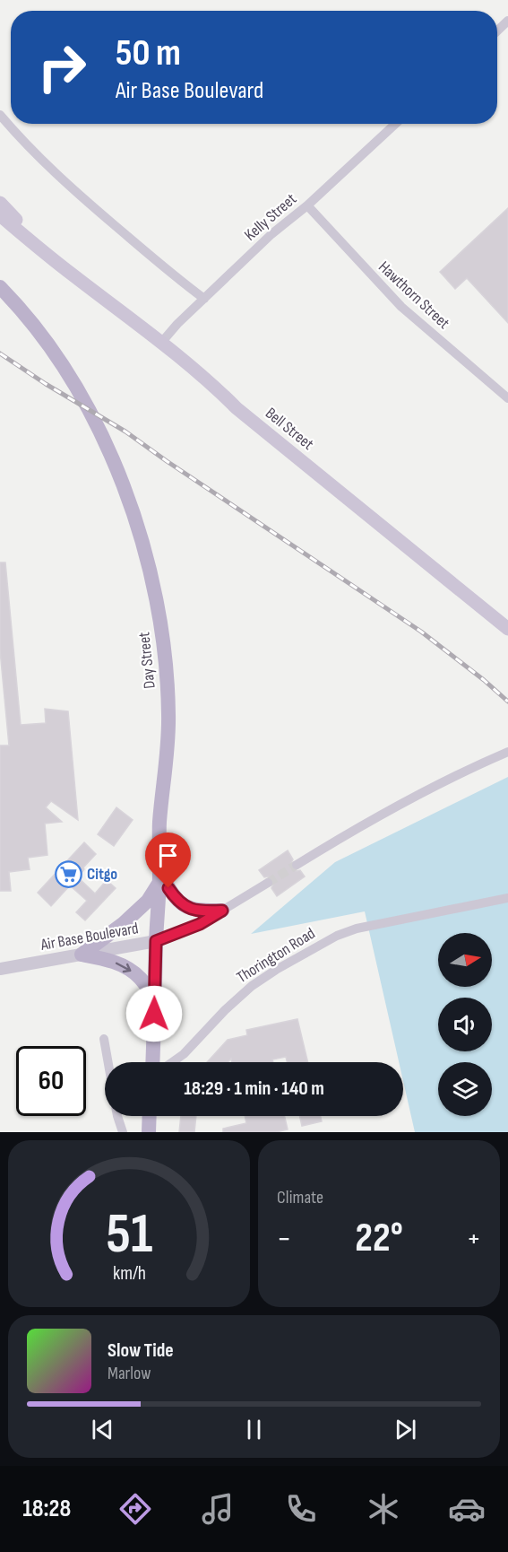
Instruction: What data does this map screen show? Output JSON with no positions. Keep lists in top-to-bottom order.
{
  "streets": {
    "main road": ["Bell Street", "Day Street"],
    "street": [
      "Kelly Street",
      "Hawthorn Street",
      "Air Base Boulevard",
      "Thorington Road"
    ]
  },
  "crossings": [
    ["Kelly Street", "Hawthorn Street"],
    ["Kelly Street", "Bell Street"],
    ["Day Street", "Air Base Boulevard"]
  ],
  "places": {
    "supermarket": ["Citgo"]
  },
  "north": "right",
  "page": {
    "turn": ["50 m", "Air Base Boulevard"],
    "limit": "60",
    "trip": "18:29 · 1 min · 140 m",
    "tile": "Climate",
    "heat": ["−", "22°", "+"],
    "song": ["Slow Tide", "Marlow"],
    "tabs": "18:28",
    "gauge": ["51", "km/h"]
  }
}
